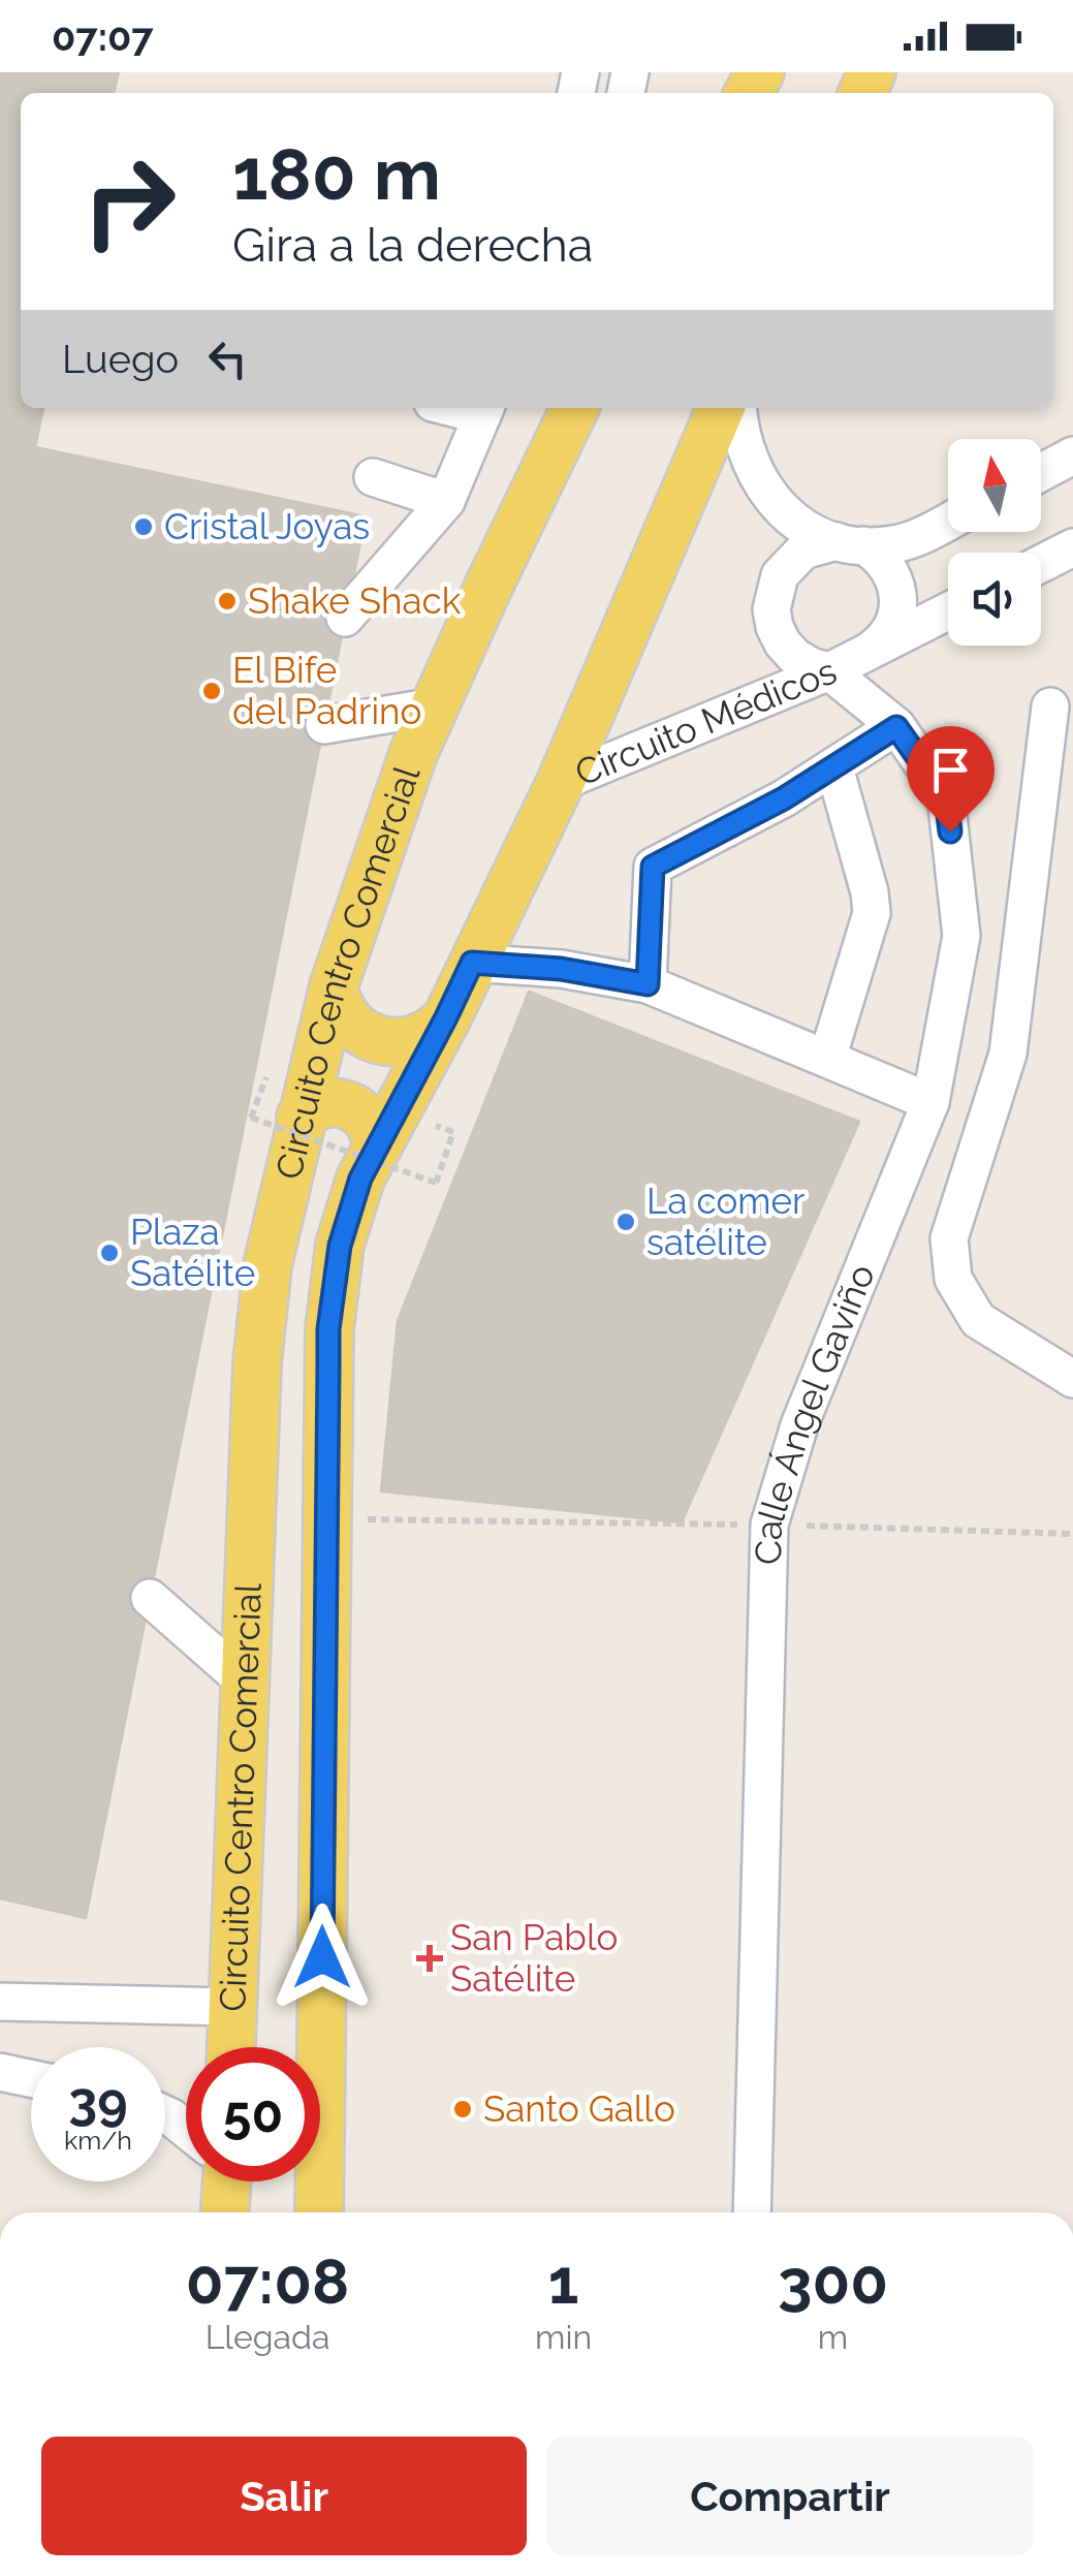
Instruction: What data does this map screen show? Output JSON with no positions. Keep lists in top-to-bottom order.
{
  "streets": {
    "main road": ["Circuito Médicos", "Circuito Centro Comercial"],
    "street": ["Calle Ángel Gaviño"]
  },
  "crossings": [
    ["Circuito Médicos", "Calle Ángel Gaviño"]
  ],
  "places": {
    "other": [
      "Cristal Joyas",
      "Shake Shack",
      "El Bife del Padrino",
      "La comer satélite",
      "Plaza Satélite",
      "Santo Gallo"
    ],
    "health": ["San Pablo Satélite"]
  },
  "north": "top",
  "page": {
    "status": "07:07",
    "turn": ["180 m", "Gira a la derecha"],
    "then": "Luego",
    "speed": "39 km/h",
    "limit": "50",
    "eta": [
      "07:08",
      "Llegada",
      "1",
      "min",
      "300",
      "m"
    ],
    "buttons": ["Salir", "Compartir"]
  }
}
